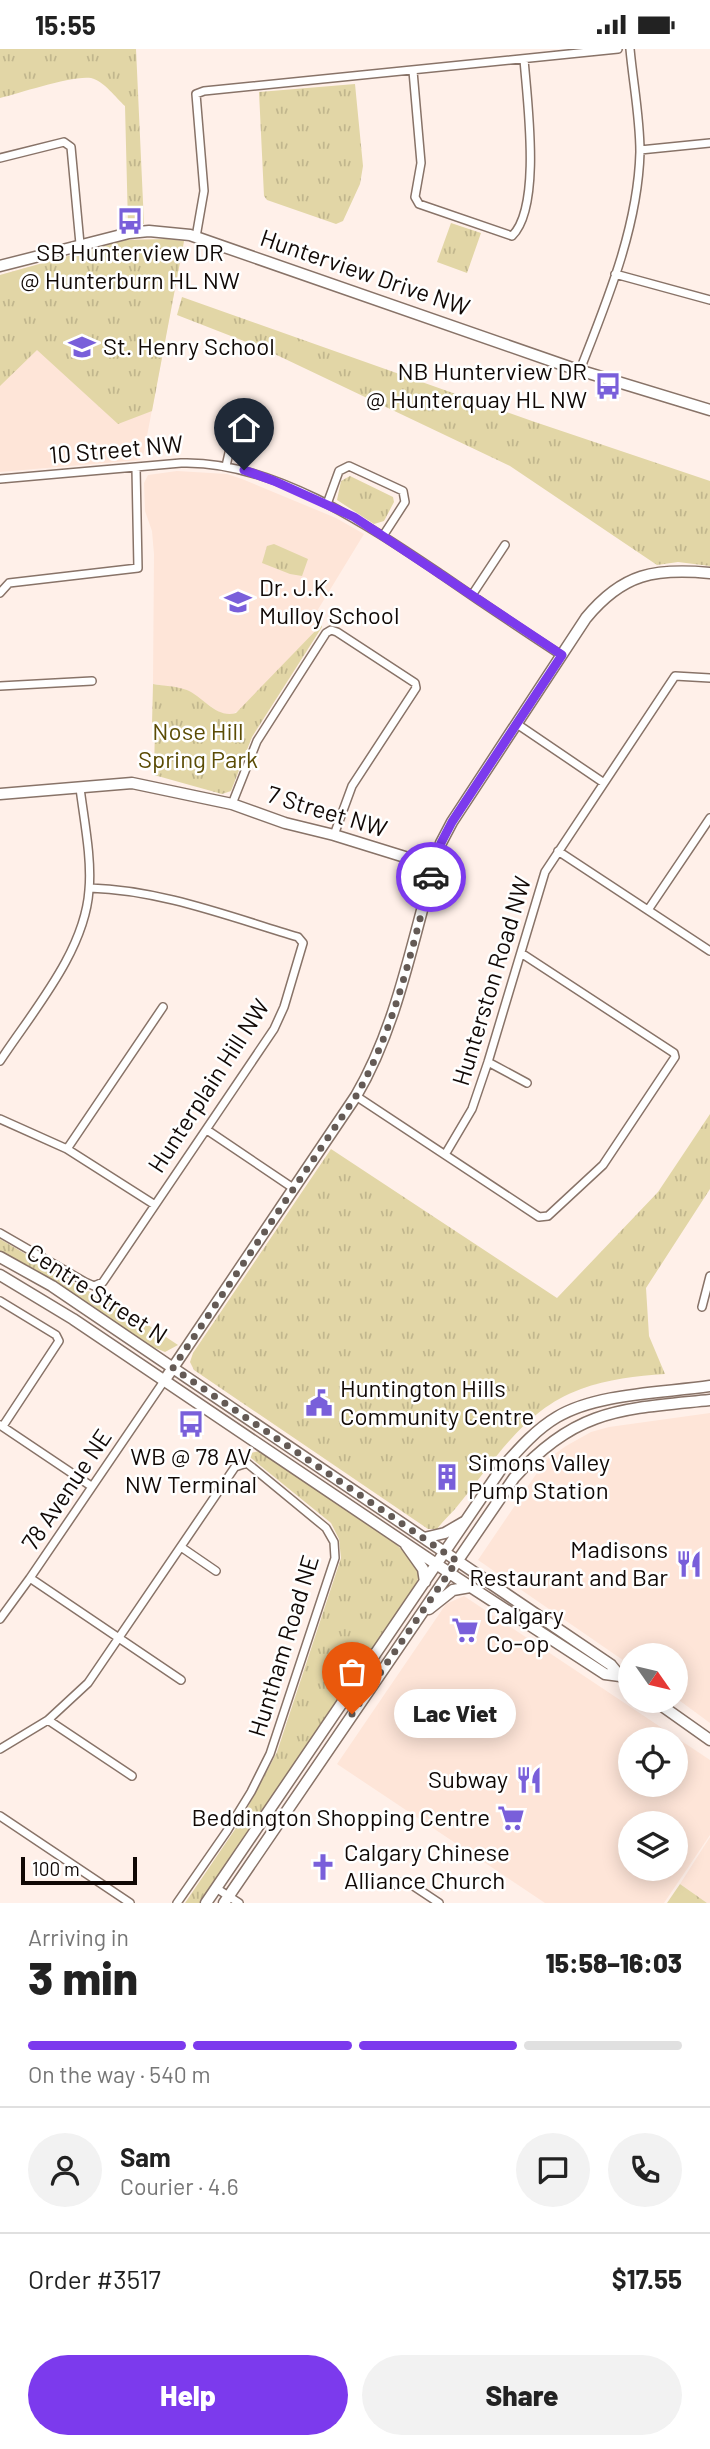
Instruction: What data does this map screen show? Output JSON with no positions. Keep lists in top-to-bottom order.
{
  "streets": {
    "main road": ["Hunterview Drive NW", "7 Street NW", "Centre Street N"],
    "street": [
      "10 Street NW",
      "Hunterston Road NW",
      "Hunterplain Hill NW",
      "78 Avenue NE",
      "Huntham Road NE"
    ]
  },
  "crossings": [
    ["Centre Street N", "78 Avenue NE"]
  ],
  "parks": ["Nose Hill Spring Park"],
  "places": {
    "bus stop": ["SB Hunterview DR @ Hunterburn HL NW", "NB Hunterview DR @ Hunterquay HL NW", "WB @ 78 AV NW Terminal"],
    "school or university": ["St. Henry School", "Dr. J.K. Mulloy School"],
    "public building": ["Huntington Hills Community Centre"],
    "building": ["Simons Valley Pump Station"],
    "restaurant": ["Madisons Restaurant and Bar", "Subway"],
    "supermarket": ["Calgary Co-op", "Beddington Shopping Centre"],
    "other": ["Lac Viet"],
    "church": ["Calgary Chinese Alliance Church"]
  },
  "scale_bar": "100 m",
  "north": "bottom right",
  "page": {
    "status": "15:55",
    "bubble": "Lac Viet",
    "scale": "100 m",
    "heading": ["3 min", "Arriving in", "15:58–16:03"],
    "panel": [
      "Sam",
      "Courier · 4.6",
      "Order #3517",
      "$17.55"
    ],
    "bar": "On the way · 540 m",
    "buttons": ["Help", "Share"]
  }
}
